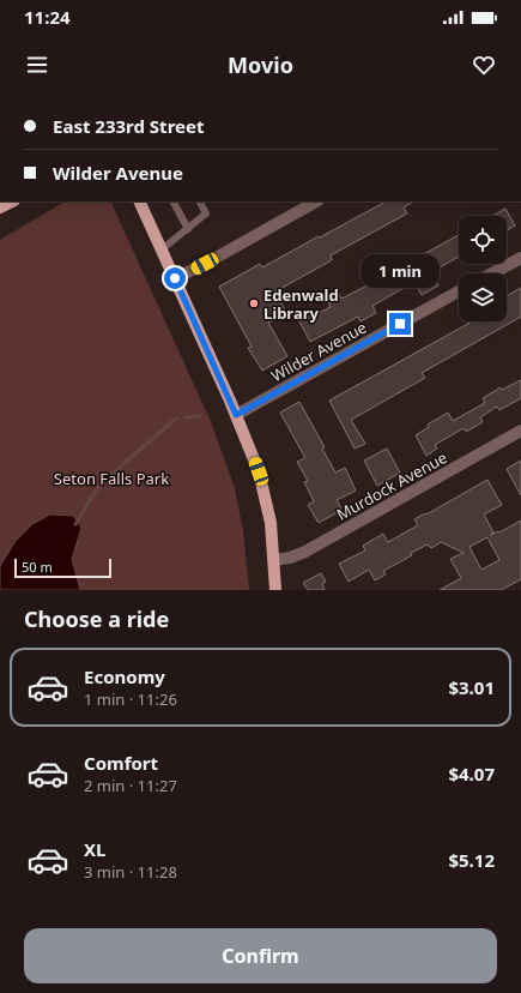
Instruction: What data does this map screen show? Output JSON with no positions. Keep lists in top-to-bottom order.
{
  "streets": {
    "street": ["Wilder Avenue", "Murdock Avenue"]
  },
  "parks": ["Seton Falls Park"],
  "places": ["Edenwald Library"],
  "scale_bar": "50 m",
  "page": {
    "status": "11:24",
    "header": "Movio",
    "banner": ["East 233rd Street", "Wilder Avenue"],
    "bubble": "1 min",
    "scale": "50 m",
    "heading": "Choose a ride",
    "list": [
      {
        "name": "Economy",
        "note": "1 min · 11:26",
        "value": "$3.01"
      },
      {
        "name": "Comfort",
        "note": "2 min · 11:27",
        "value": "$4.07"
      },
      {
        "name": "XL",
        "note": "3 min · 11:28",
        "value": "$5.12"
      }
    ],
    "buttons": "Confirm"
  }
}
